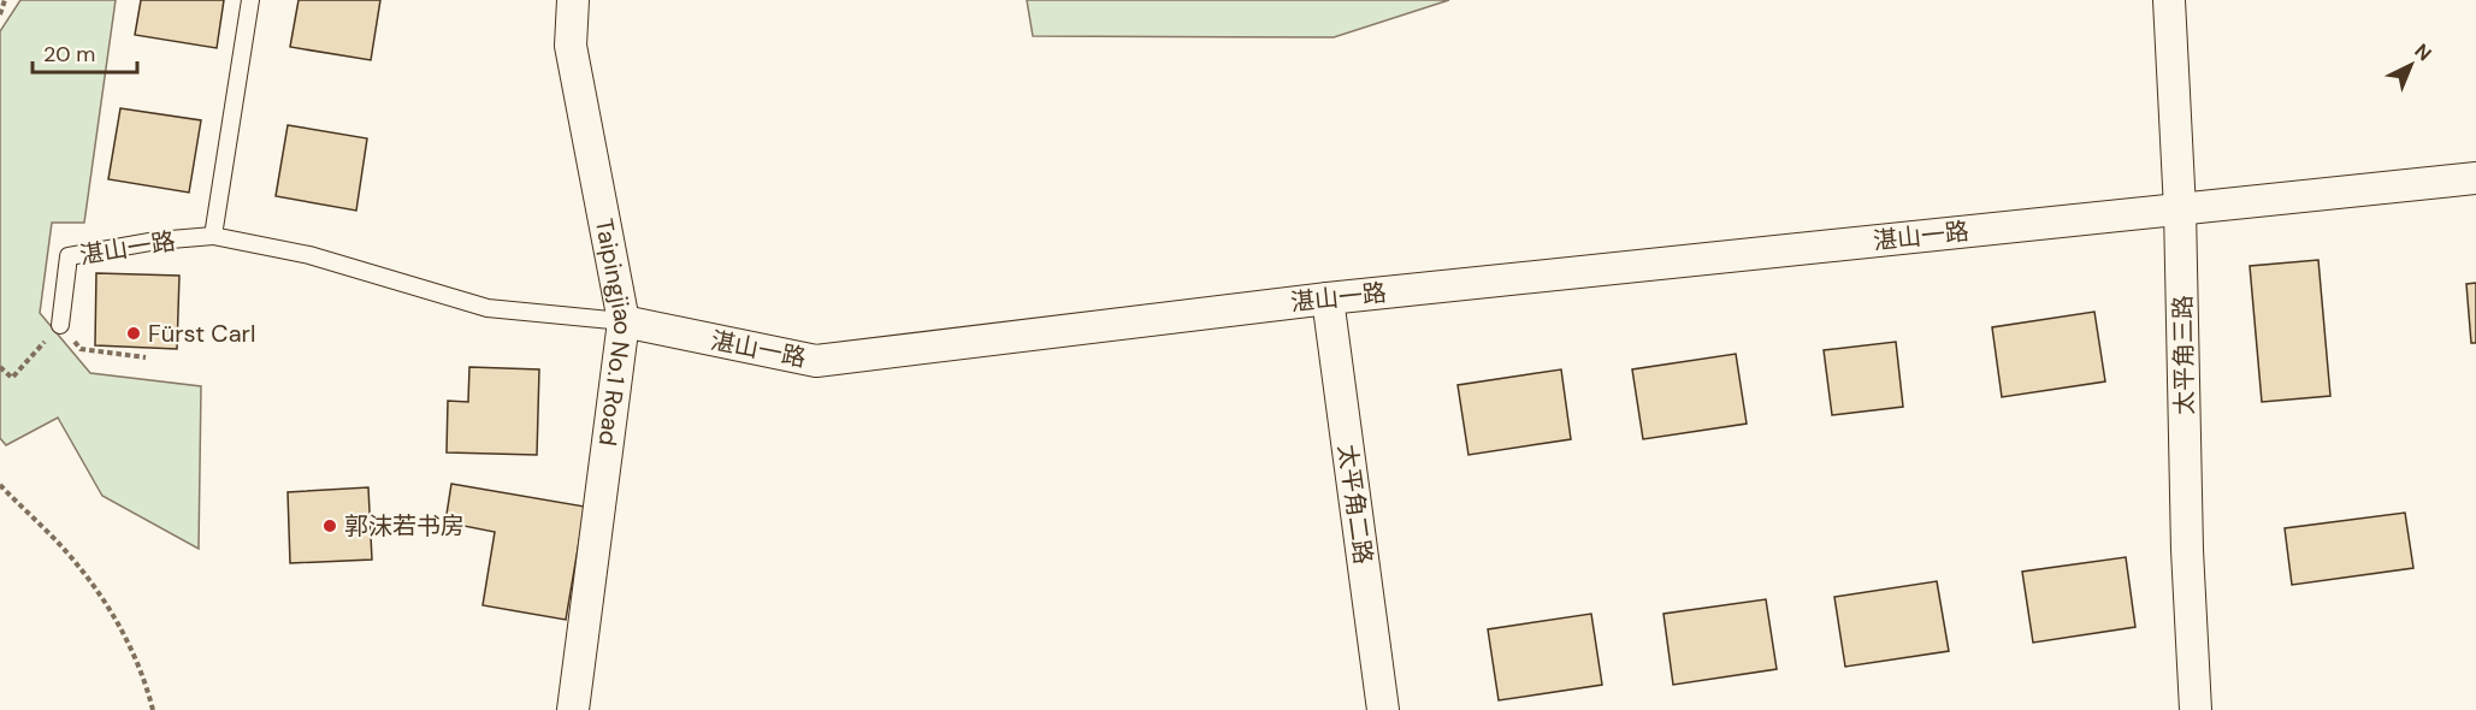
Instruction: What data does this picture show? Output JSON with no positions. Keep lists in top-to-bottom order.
{
  "streets": {
    "street": [
      "湛山一路",
      "Taipingjiao No.1 Road",
      "太平角三路",
      "太平角二路"
    ]
  },
  "crossings": [
    ["湛山一路", "Taipingjiao No.1 Road"],
    ["湛山一路", "太平角三路"],
    ["湛山一路", "太平角二路"]
  ],
  "places": ["Fürst Carl", "郭沫若书房"],
  "scale_bar": "20 m",
  "north": "top right"
}
